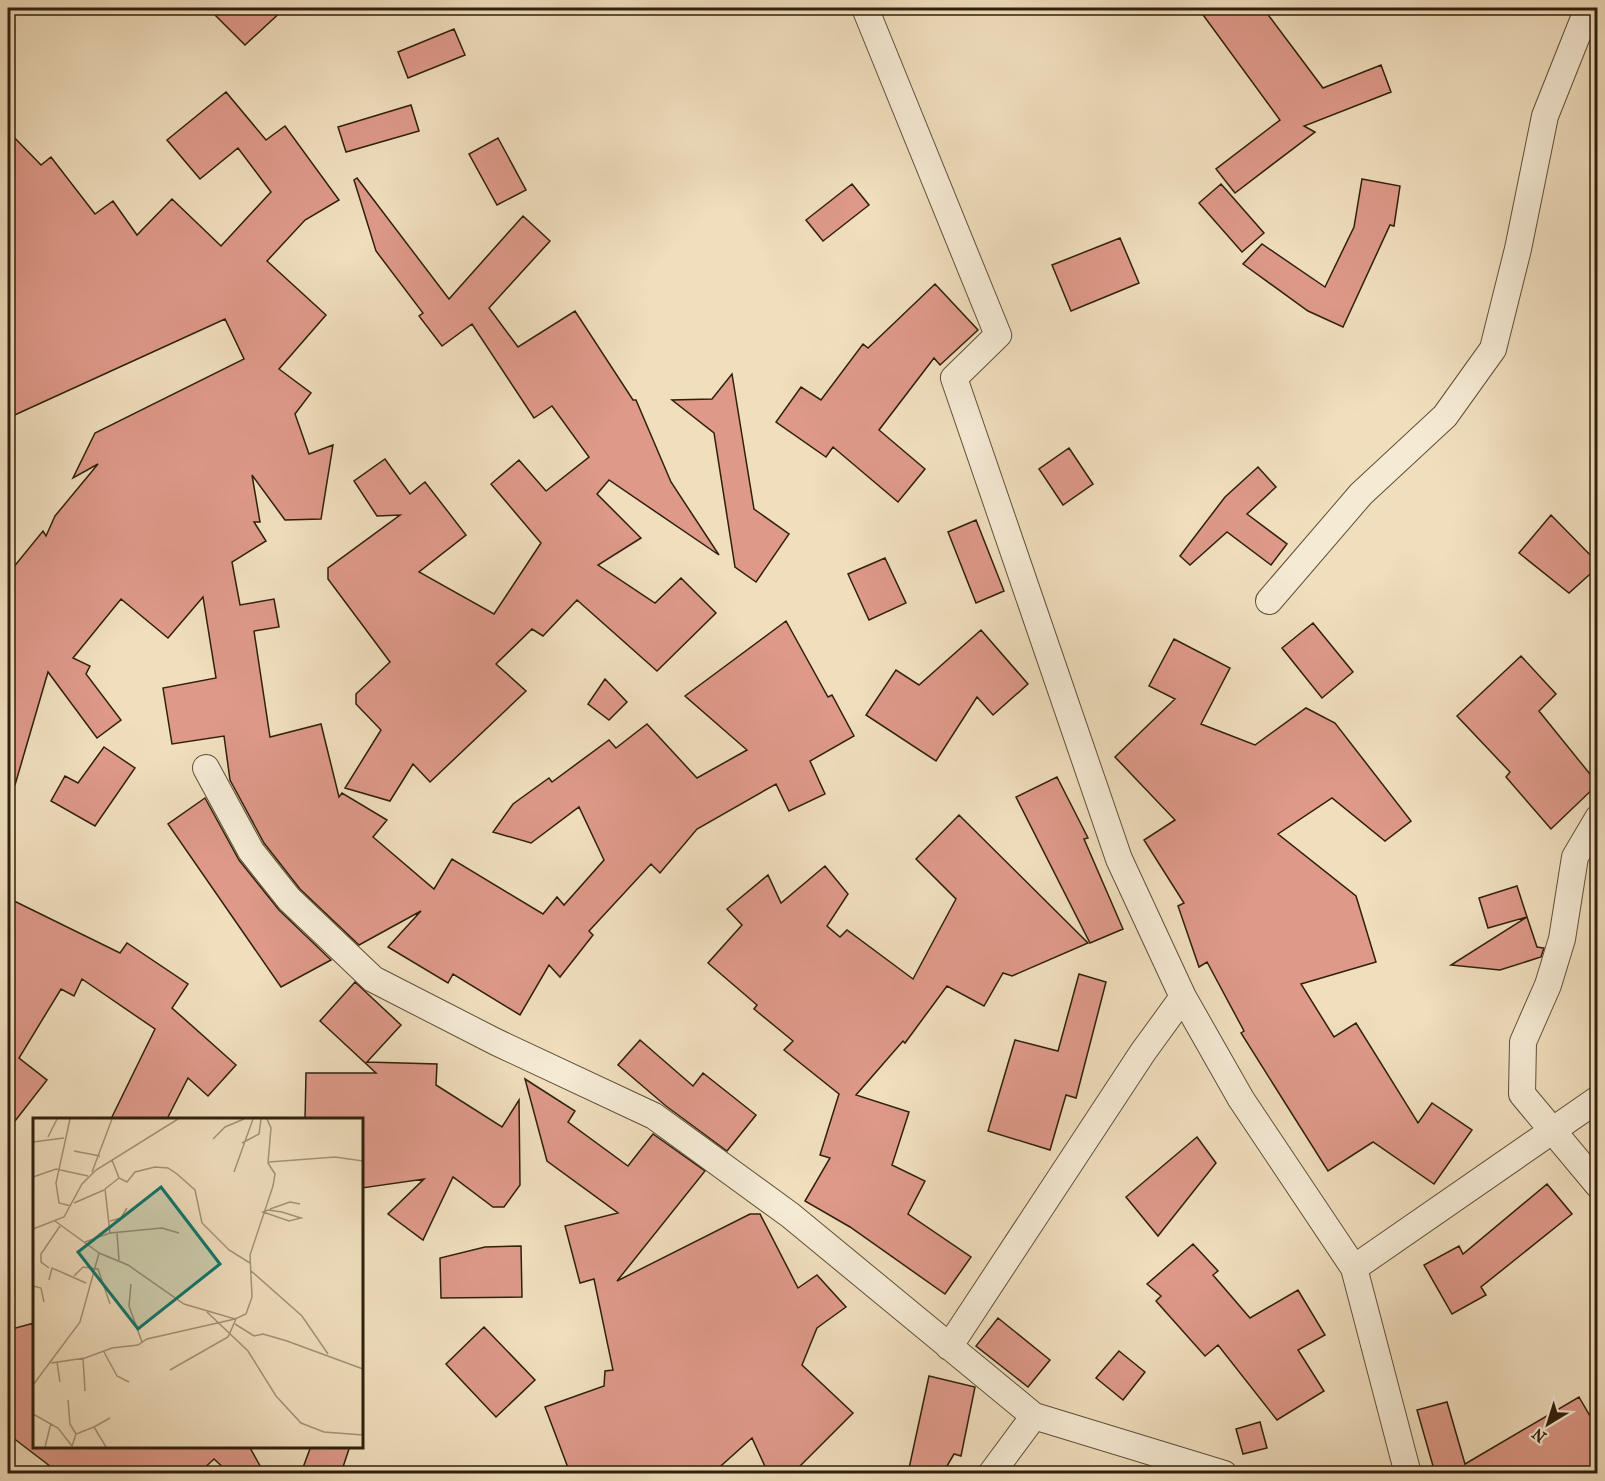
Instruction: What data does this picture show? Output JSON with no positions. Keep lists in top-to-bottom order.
{
  "north": "bottom left"
}
